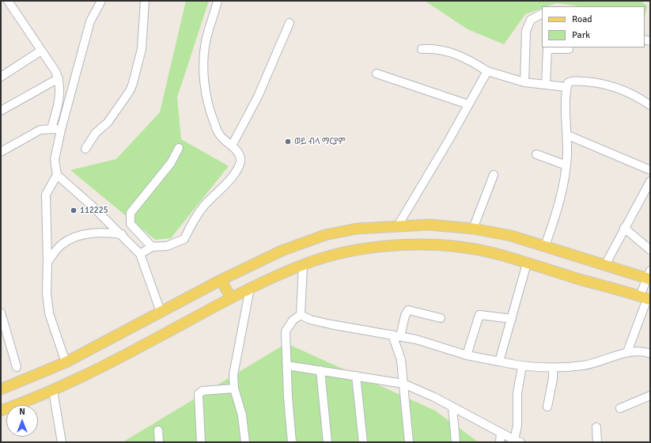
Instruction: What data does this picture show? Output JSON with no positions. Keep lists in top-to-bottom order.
{
  "places": ["ወይ ብላ ማርያም", "112225"],
  "legend": ["Road", "Park"],
  "north": "top"
}
